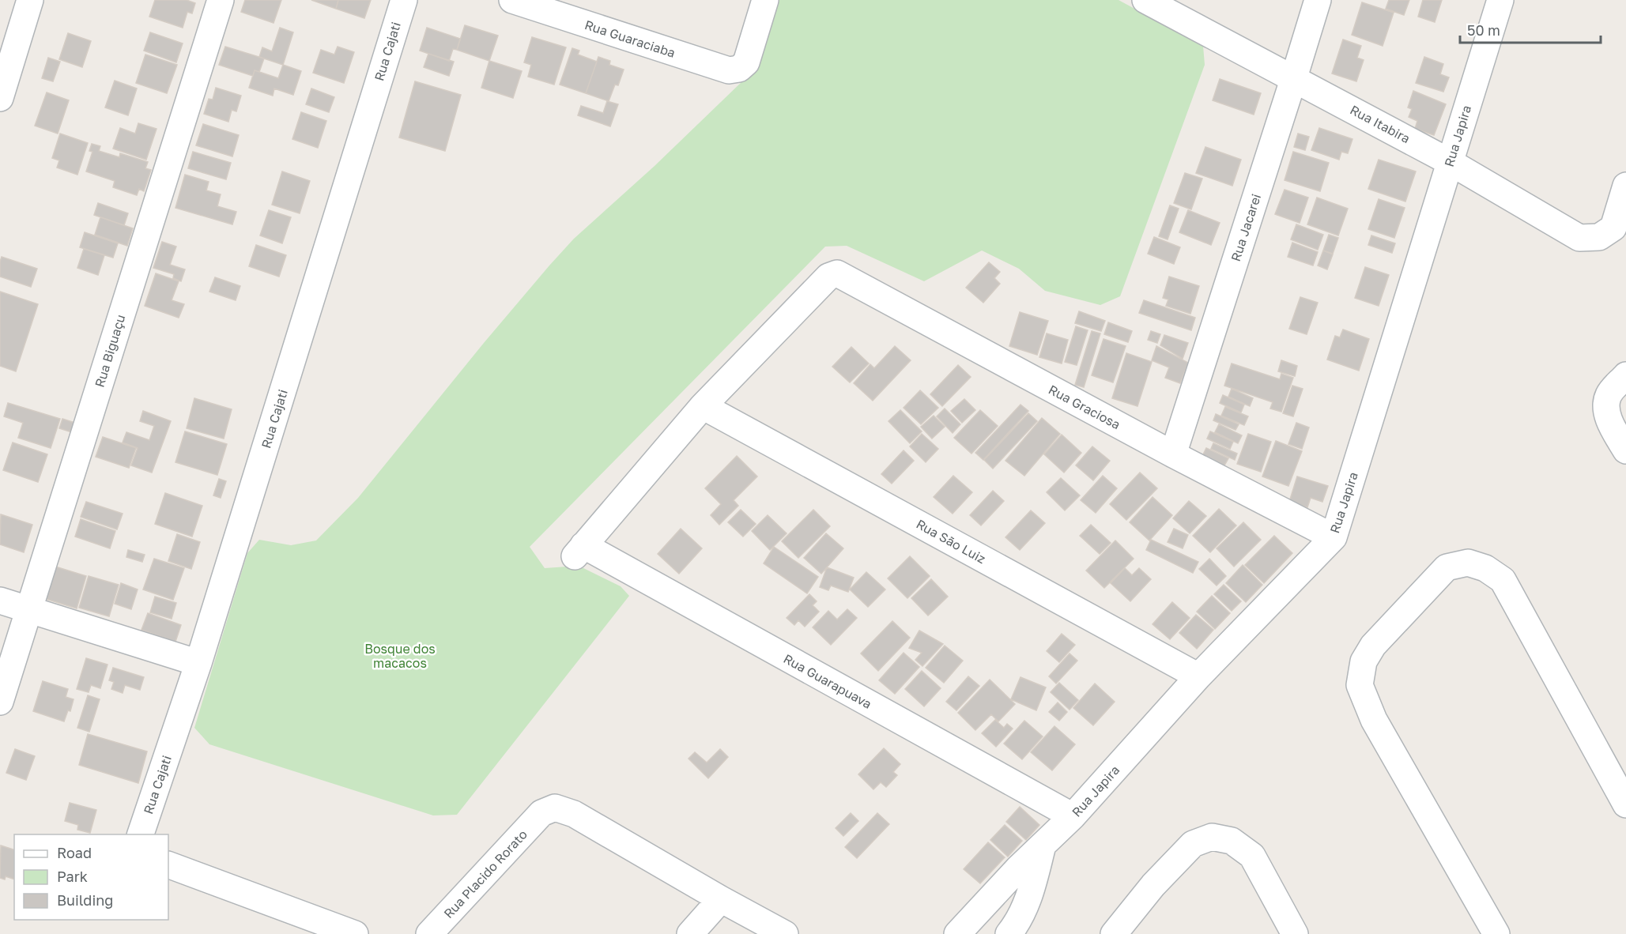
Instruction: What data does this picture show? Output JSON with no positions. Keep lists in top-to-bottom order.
{
  "streets": {
    "street": [
      "Rua Guaraciaba",
      "Rua Cajati",
      "Rua Itabira",
      "Rua Japira",
      "Rua Jacarei",
      "Rua Biguaçu",
      "Rua Graciosa",
      "Rua São Luiz",
      "Rua Guarapuava",
      "Rua Placido Rorato"
    ]
  },
  "crossings": [
    ["Rua Itabira", "Rua Japira"],
    ["Rua Itabira", "Rua Jacarei"],
    ["Rua Japira", "Rua Graciosa"],
    ["Rua Japira", "Rua São Luiz"],
    ["Rua Japira", "Rua Guarapuava"],
    ["Rua Jacarei", "Rua Graciosa"],
    ["Rua Graciosa", "Rua São Luiz"],
    ["Rua Graciosa", "Rua Guarapuava"],
    ["Rua São Luiz", "Rua Guarapuava"]
  ],
  "parks": ["Bosque dos macacos"],
  "legend": ["Road", "Park", "Building"],
  "scale_bar": "50 m"
}
